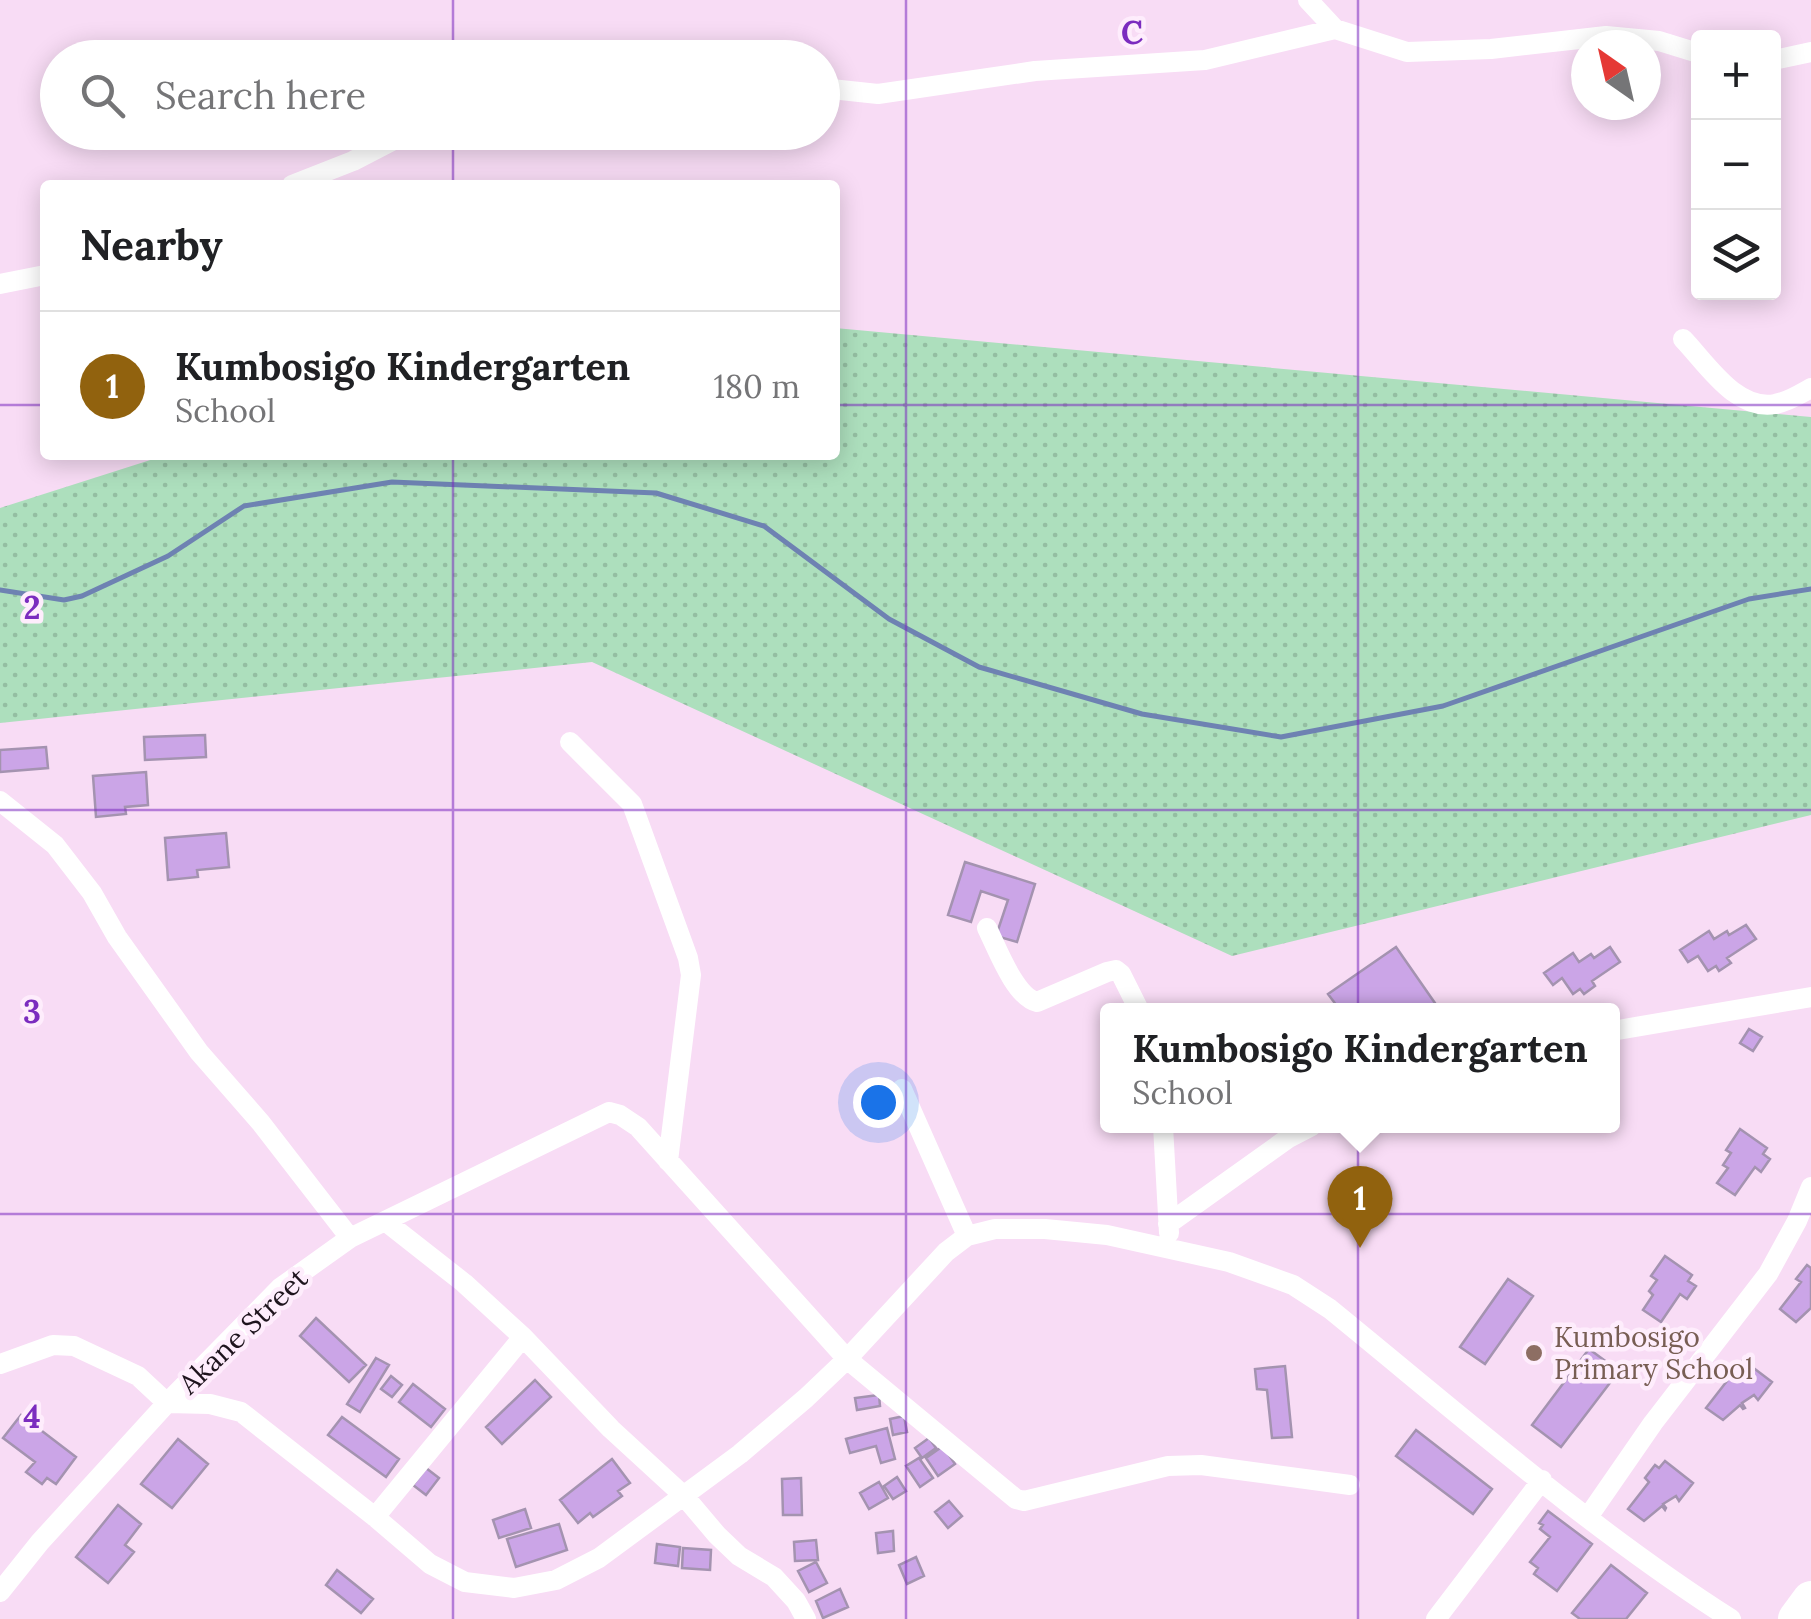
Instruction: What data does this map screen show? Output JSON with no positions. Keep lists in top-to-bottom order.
{
  "streets": {
    "street": ["Akane Street"]
  },
  "places": ["Kumbosigo Primary School"],
  "north": "top left",
  "page": {
    "map_buttons": ["+", "−"],
    "search": "Search here",
    "heading": "Nearby",
    "list": [
      {
        "mark": "1",
        "name": "Kumbosigo Kindergarten",
        "note": "School",
        "value": "180 m"
      }
    ],
    "popup": ["Kumbosigo Kindergarten", "School"],
    "pins": "1"
  },
  "grid": {
    "columns": ["C"],
    "rows": ["2", "3", "4"]
  }
}
